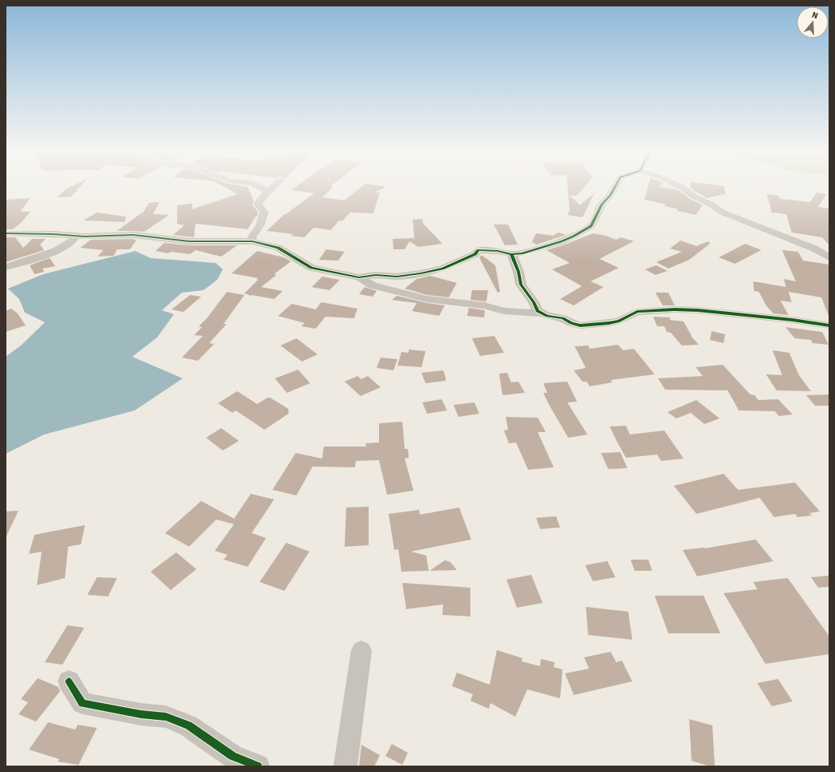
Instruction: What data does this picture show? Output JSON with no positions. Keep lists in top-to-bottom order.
{
  "north": "top"
}
